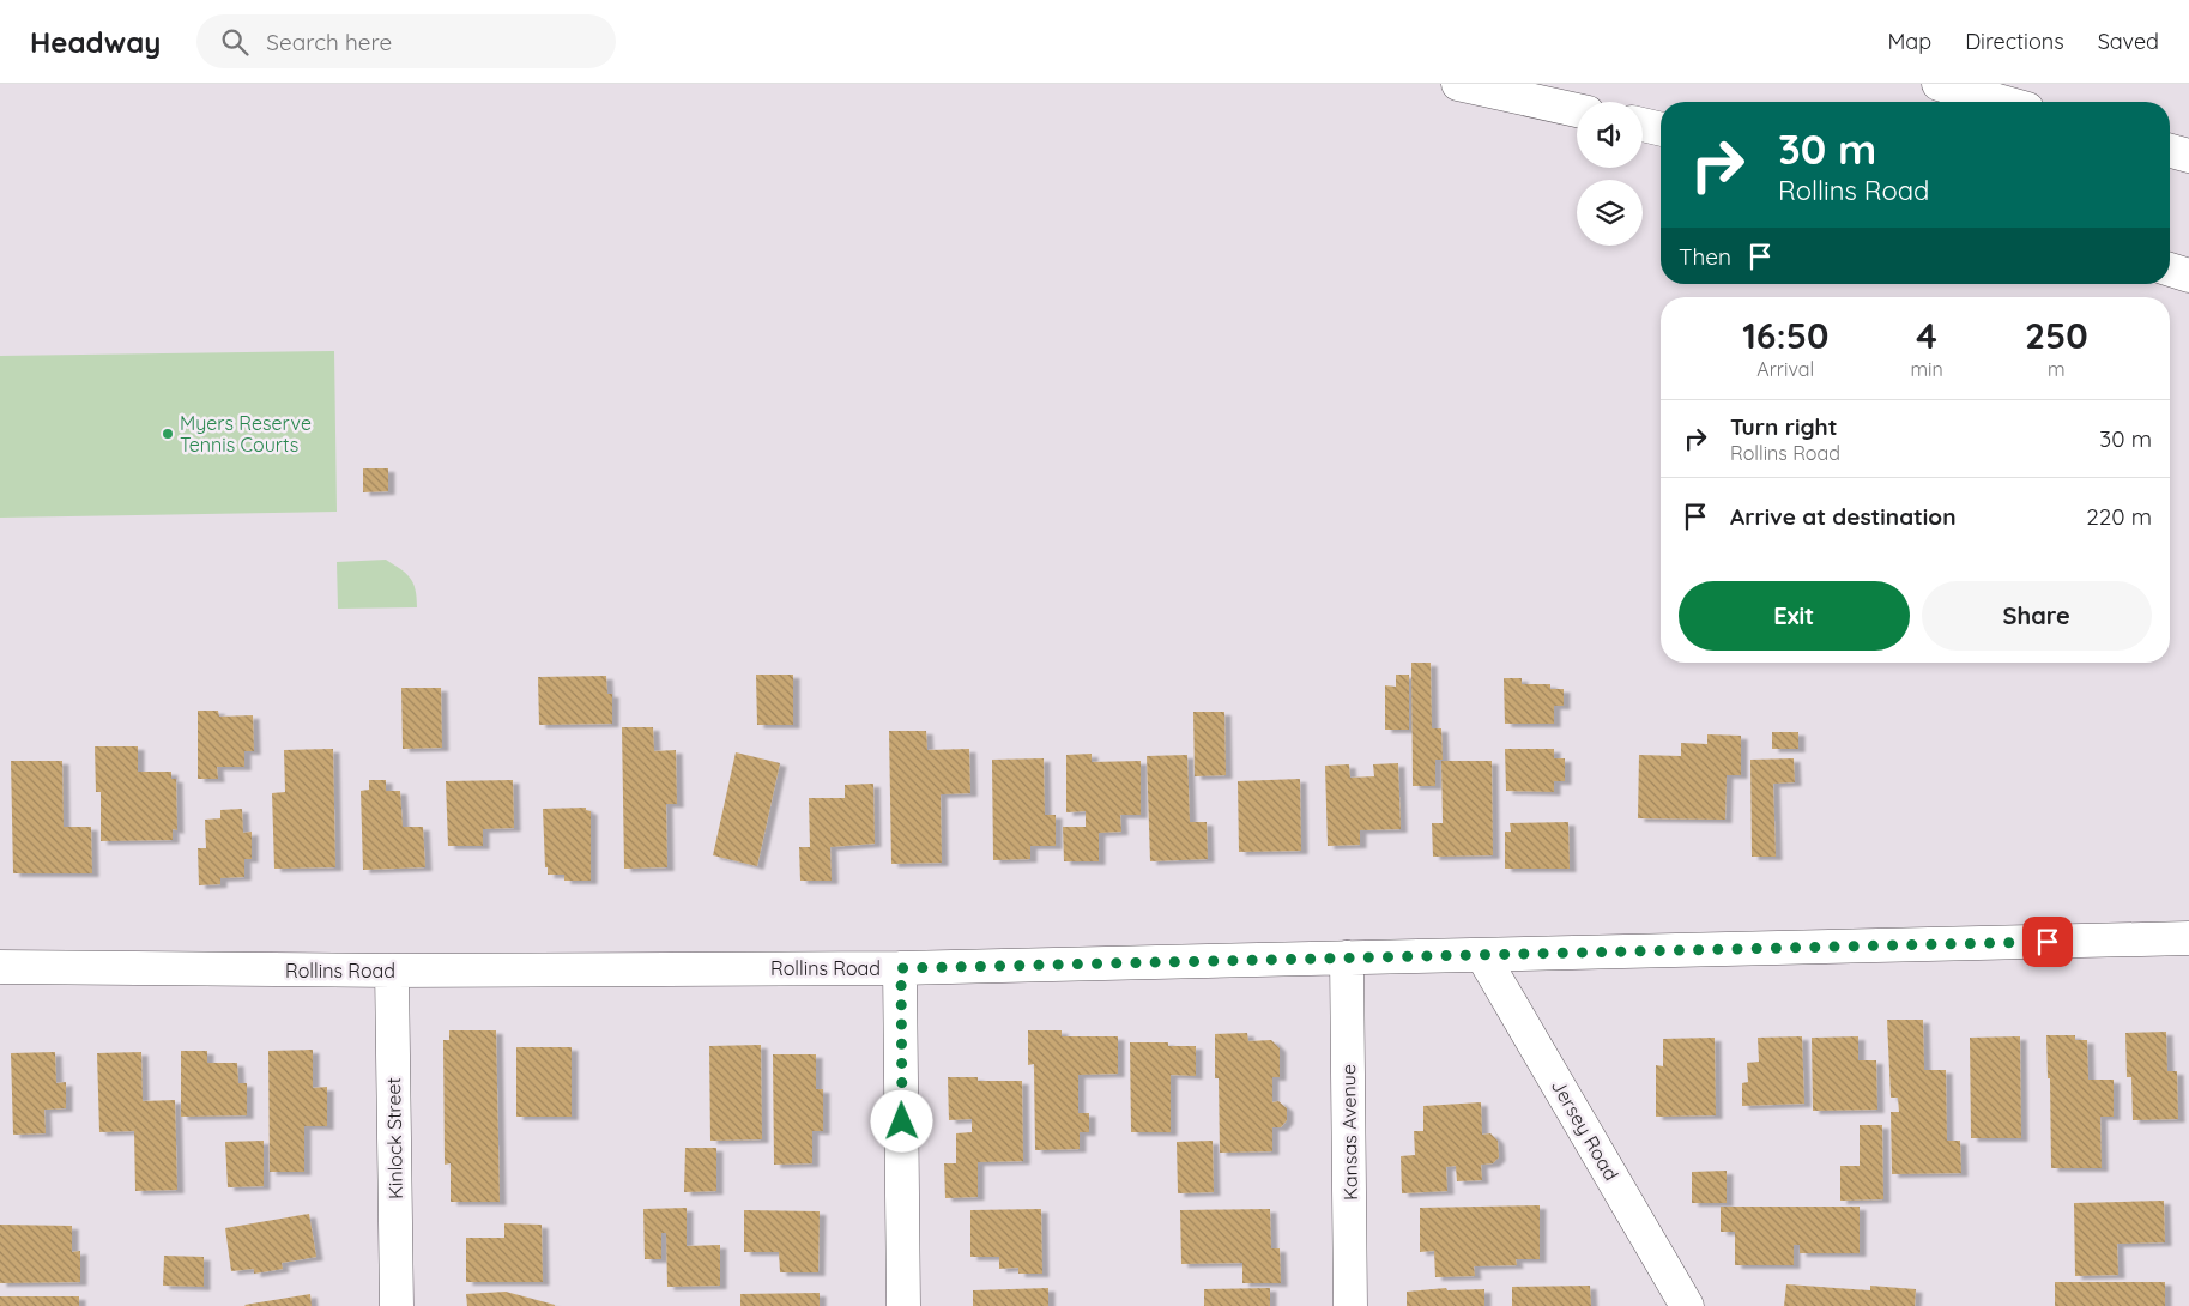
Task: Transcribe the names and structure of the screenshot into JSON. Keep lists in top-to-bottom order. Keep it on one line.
{"streets":{"main road":["Rollins Road","Jersey Road","Kansas Avenue","Kinlock Street"]},"crossings":[["Rollins Road","Jersey Road"],["Rollins Road","Kansas Avenue"],["Rollins Road","Kinlock Street"]],"places":["Myers Reserve Tennis Courts"],"page":{"header":"Headway","search":"Search here","nav":["Map","Directions","Saved"],"turn":["30 m","Rollins Road"],"then":"Then","eta":["16:50","Arrival","4","min","250","m"],"list":[{"name":"Turn right","note":"Rollins Road","value":"30 m"},{"name":"Arrive at destination","value":"220 m"}],"buttons":["Exit","Share"]}}
